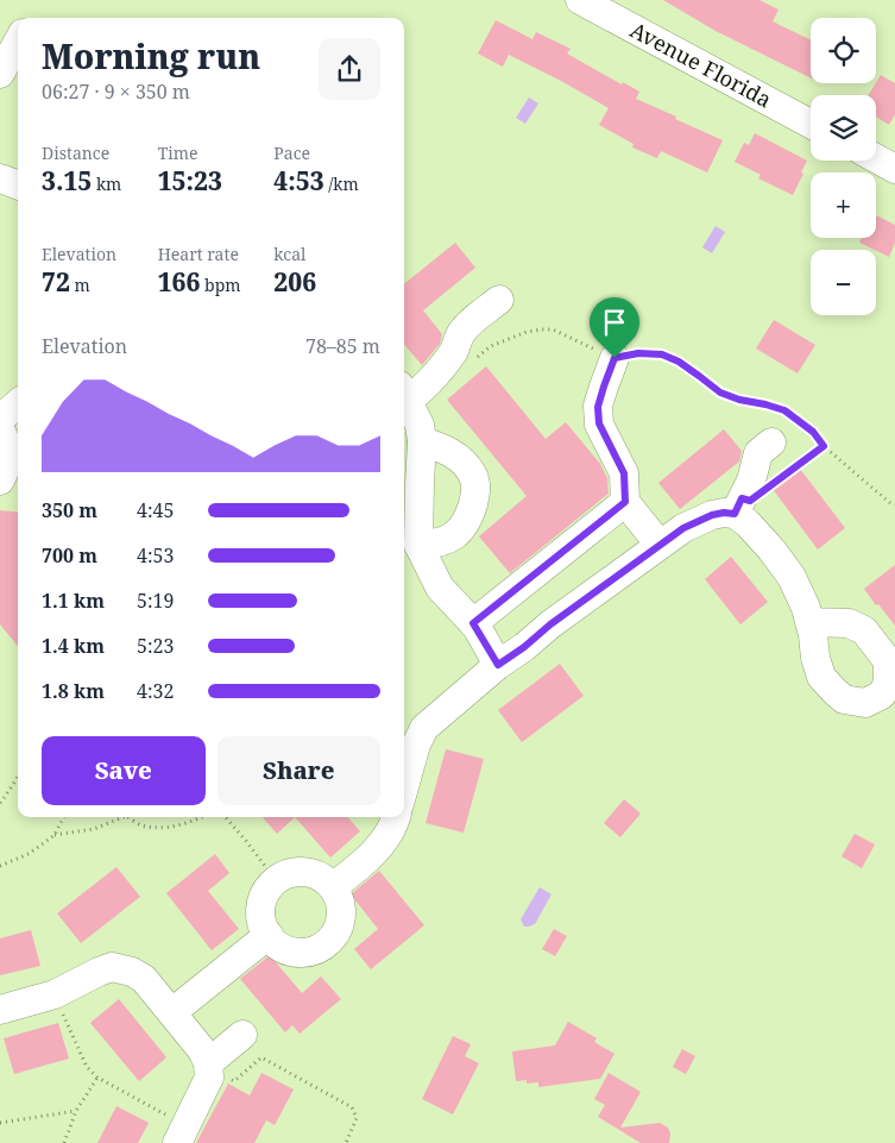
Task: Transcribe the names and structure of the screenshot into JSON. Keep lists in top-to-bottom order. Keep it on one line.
{"streets":{"street":["Avenue Florida"]},"page":{"map_buttons":["+","−"],"heading":["Morning run","06:27 · 9 × 350 m"],"stats":[["Distance","3.15 km"],["Time","15:23"],["Pace","4:53 /km"],["Elevation","72 m"],["Heart rate","166 bpm"],["kcal","206"]],"chart":["Elevation","78–85 m"],"list":[{"name":"350 m","note":"4:45"},{"name":"700 m","note":"4:53"},{"name":"1.1 km","note":"5:19"},{"name":"1.4 km","note":"5:23"},{"name":"1.8 km","note":"4:32"}],"buttons":["Save","Share"]}}
